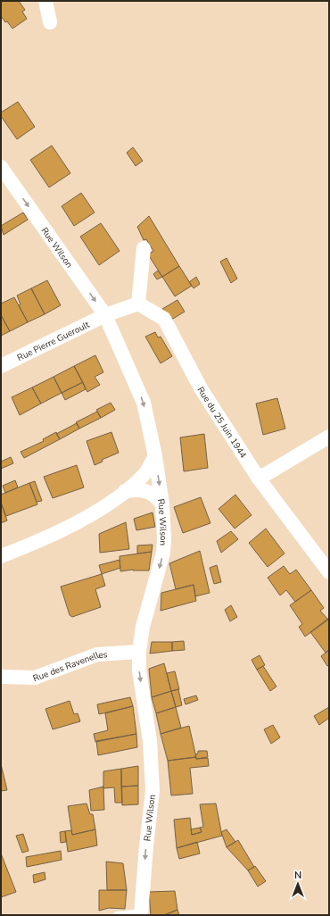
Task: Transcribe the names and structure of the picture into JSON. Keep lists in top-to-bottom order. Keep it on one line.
{"streets":{"street":["Rue Wilson","Rue Pierre Gueroult","Rue du 25 Juin 1944","Rue des Ravenelles"]},"crossings":[["Rue Wilson","Rue Pierre Gueroult"],["Rue Wilson","Rue des Ravenelles"]],"one_way":["Rue Wilson"],"north":"top"}
